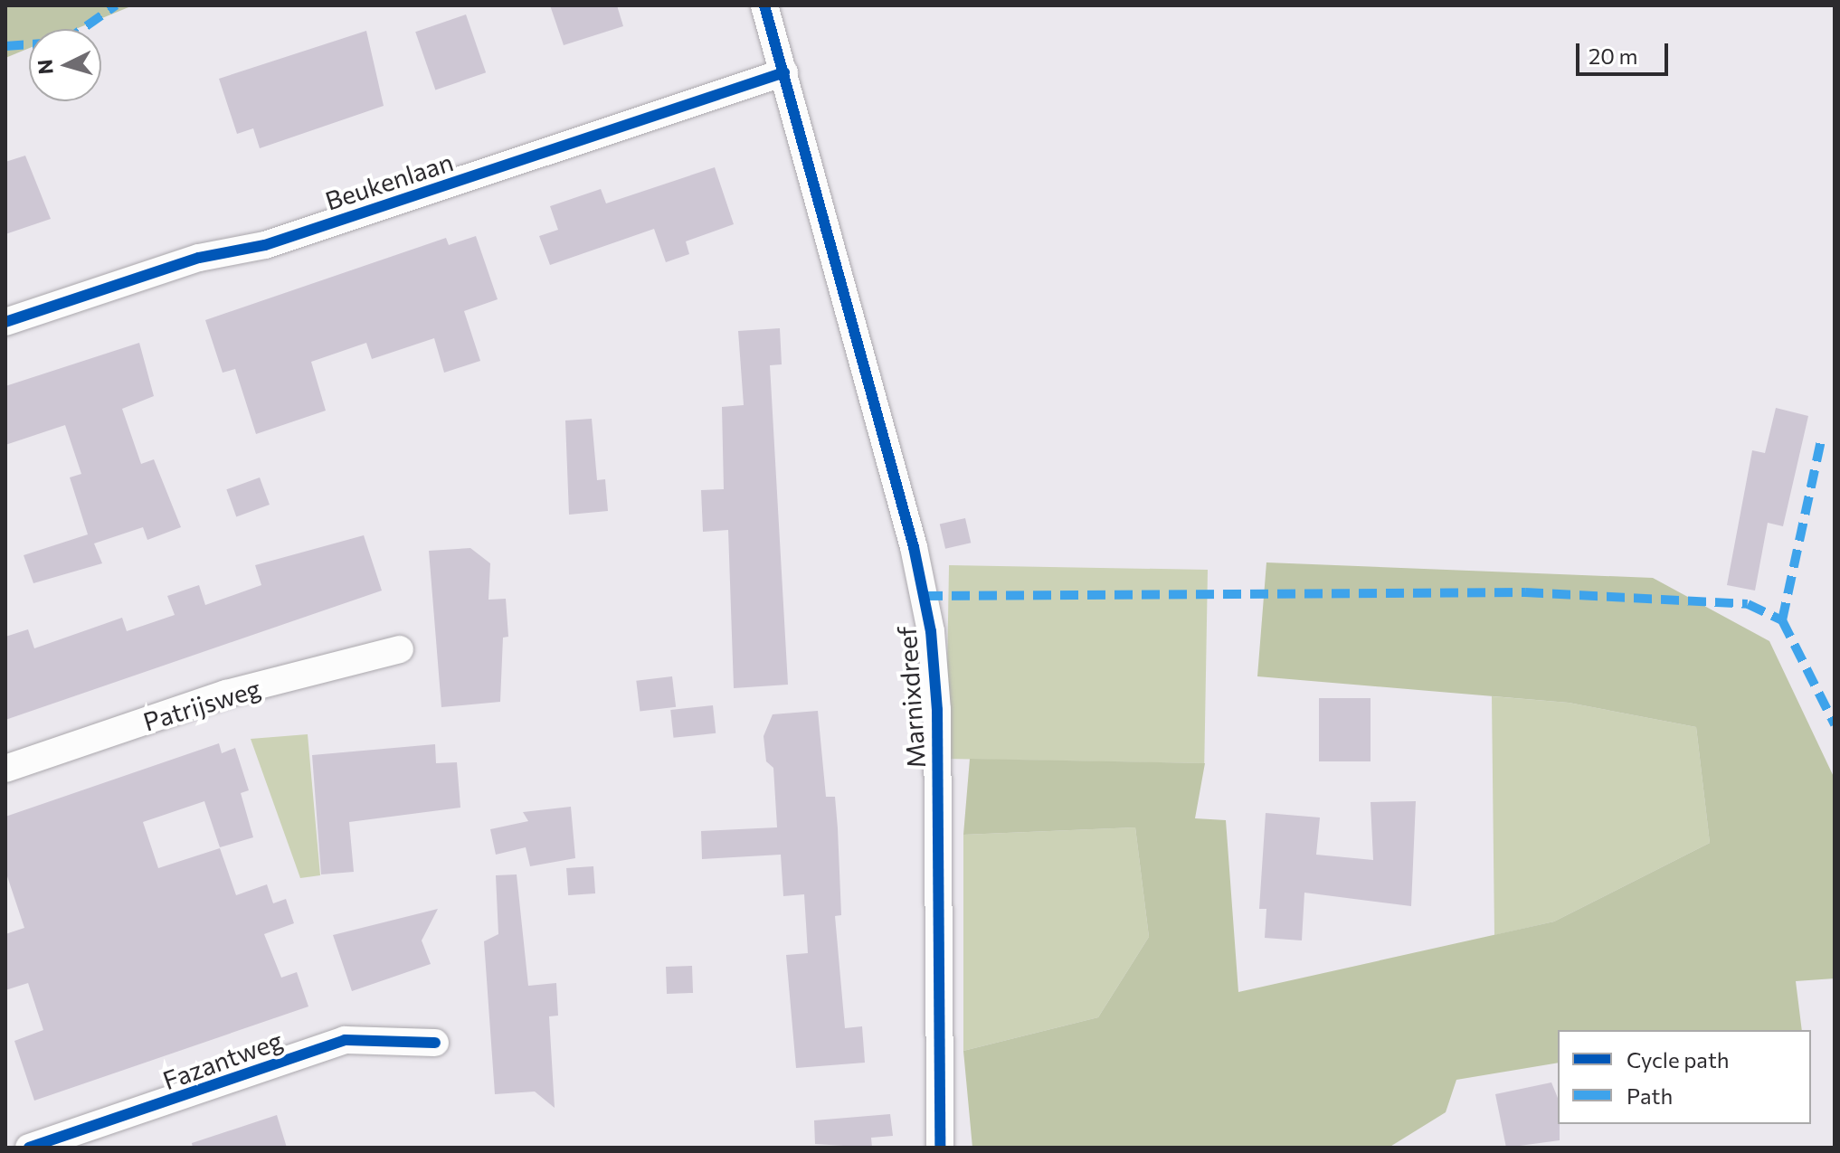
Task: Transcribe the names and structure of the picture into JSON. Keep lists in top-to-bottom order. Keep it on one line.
{"streets":{"street":["Beukenlaan","Marnixdreef","Patrijsweg","Fazantweg"]},"crossings":[["Beukenlaan","Marnixdreef"]],"legend":["Cycle path","Path"],"scale_bar":"20 m","north":"left"}
